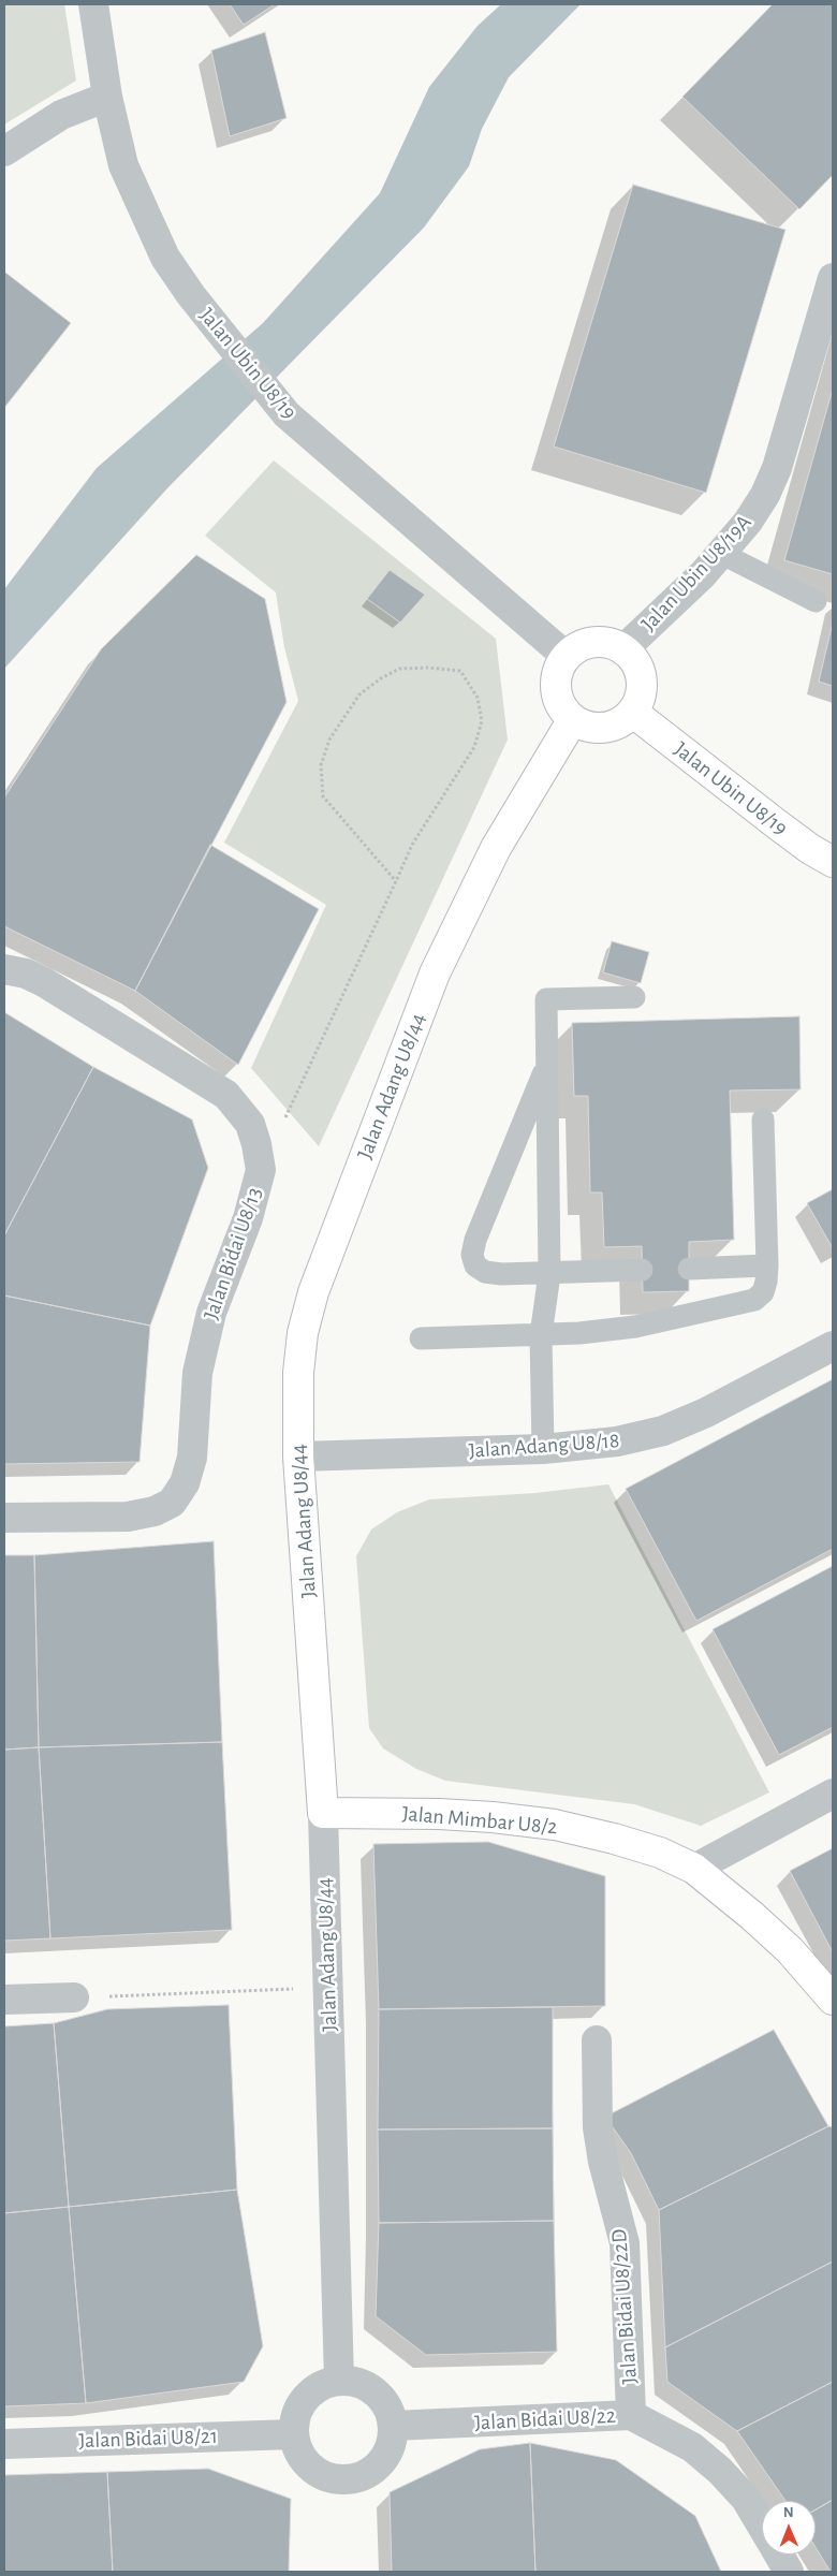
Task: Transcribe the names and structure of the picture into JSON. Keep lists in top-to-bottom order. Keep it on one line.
{"streets":{"street":["Jalan Ubin U8/19","Jalan Ubin U8/19A","Jalan Adang U8/44","Jalan Bidai U8/13","Jalan Adang U8/18","Jalan Mimbar U8/2","Jalan Bidai U8/22D","Jalan Bidai U8/22","Jalan Bidai U8/21"]},"crossings":[["Jalan Ubin U8/19","Jalan Ubin U8/19A"],["Jalan Ubin U8/19","Jalan Adang U8/44"],["Jalan Ubin U8/19A","Jalan Adang U8/44"],["Jalan Adang U8/44","Jalan Adang U8/18"],["Jalan Adang U8/44","Jalan Mimbar U8/2"],["Jalan Adang U8/44","Jalan Bidai U8/22"],["Jalan Adang U8/44","Jalan Bidai U8/21"],["Jalan Bidai U8/22D","Jalan Bidai U8/22"],["Jalan Bidai U8/22","Jalan Bidai U8/21"]],"north":"top"}
